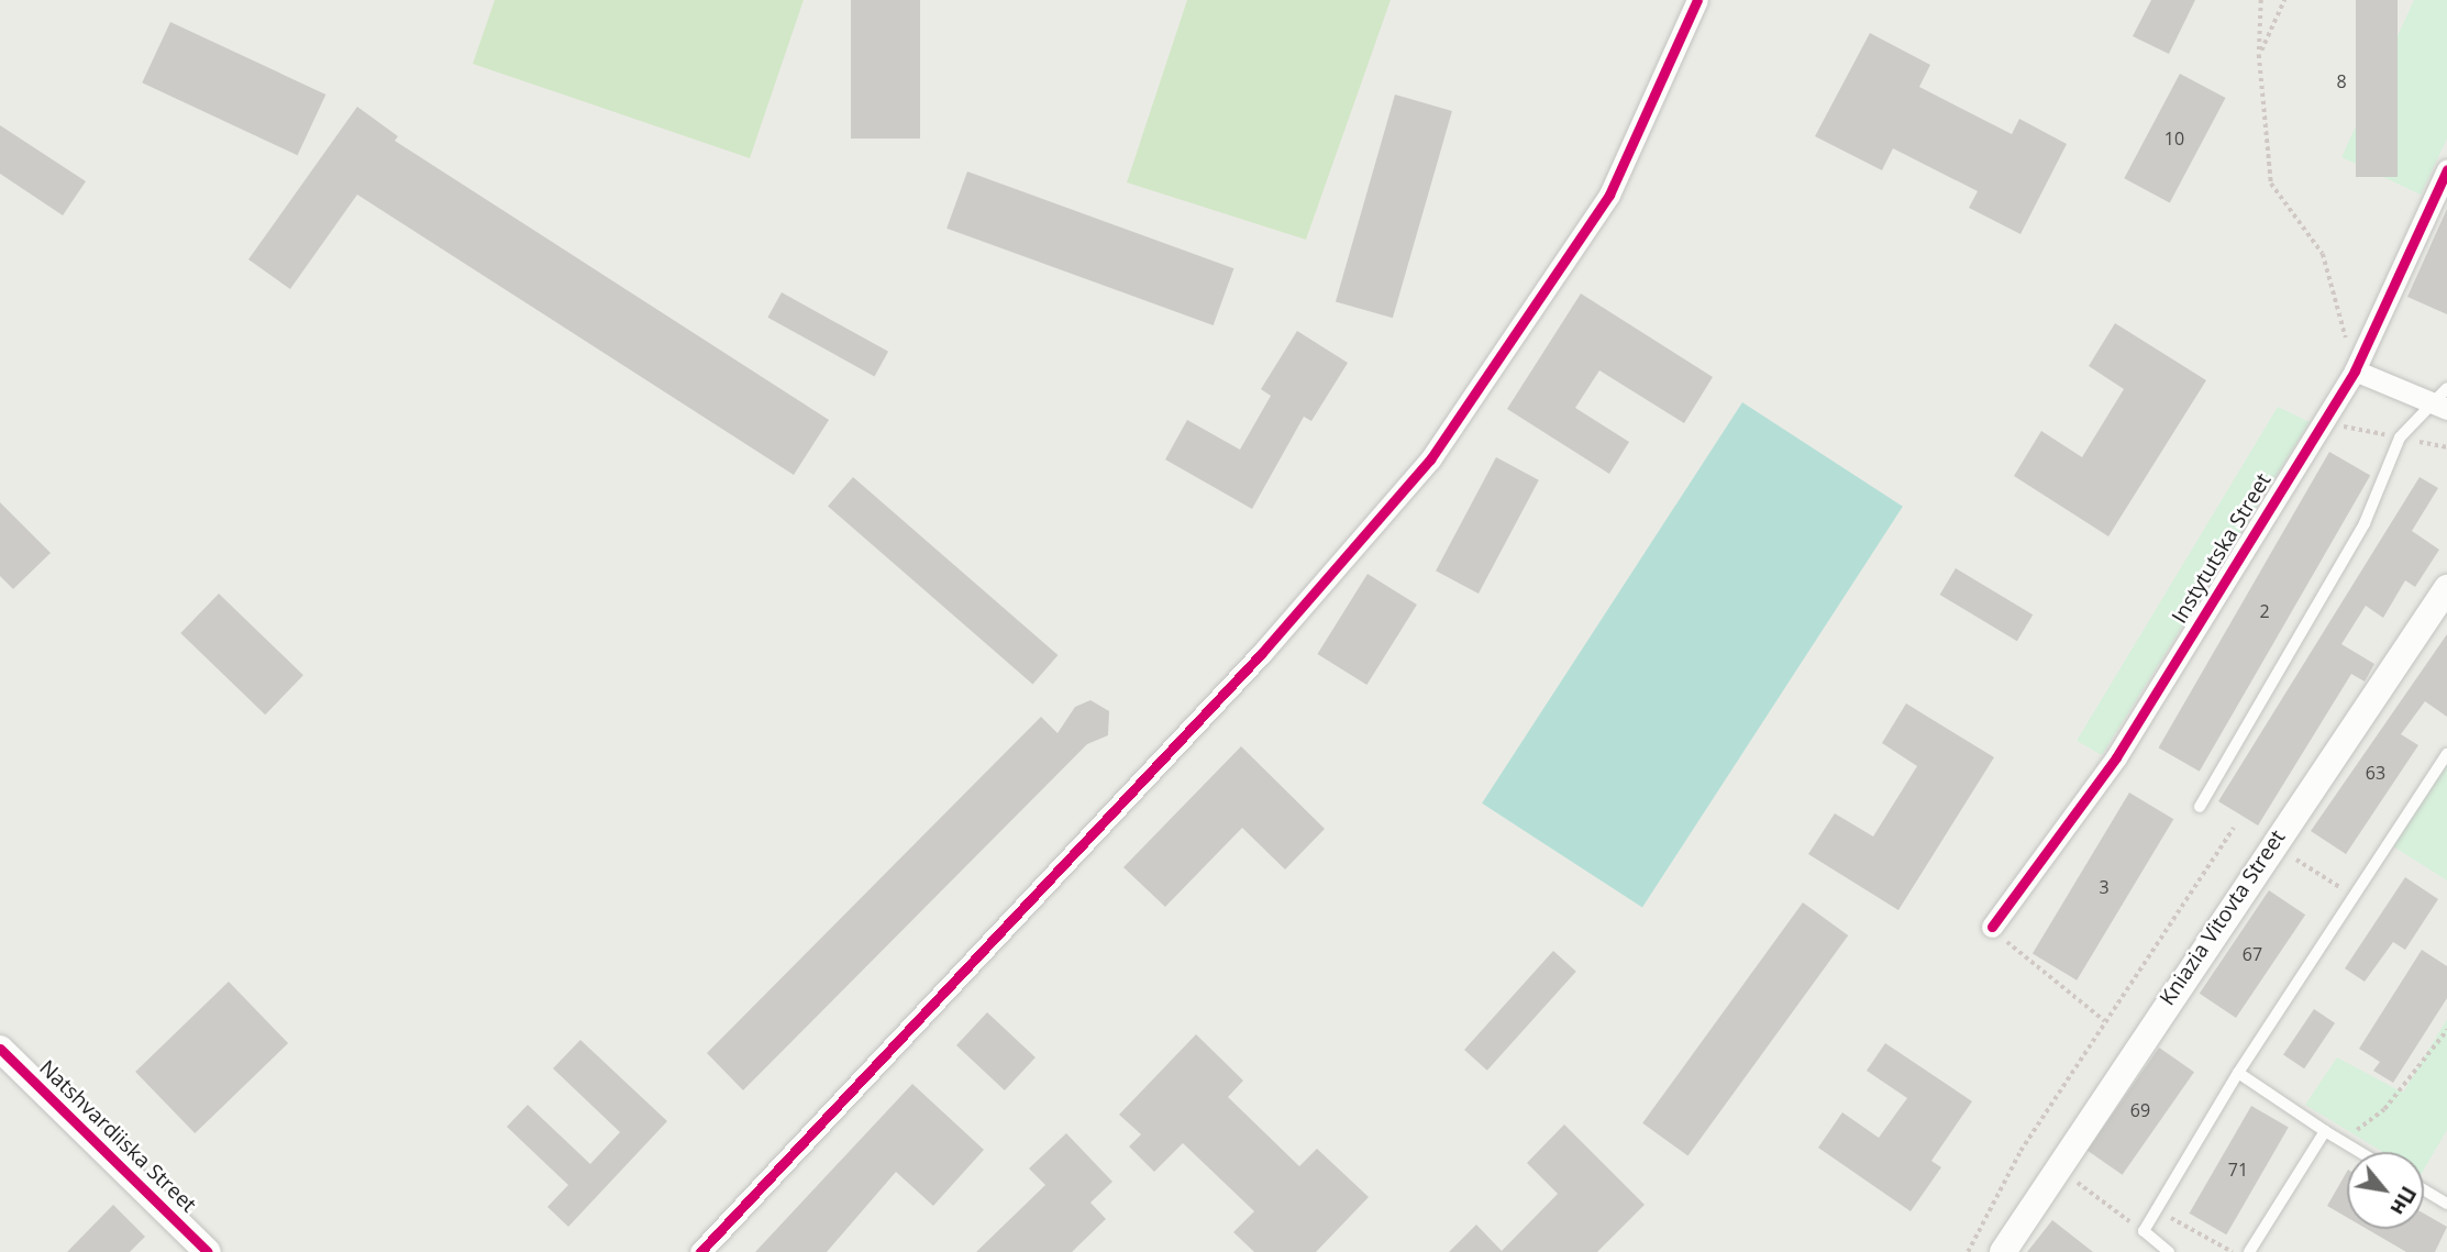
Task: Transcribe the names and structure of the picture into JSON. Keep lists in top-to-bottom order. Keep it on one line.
{"streets":{"street":["Instytutska Street","Kniazia Vitovta Street","Natshvardiiska Street"]},"house_numbers":["8","10","2","63","3","67","69","71"],"north":"bottom right"}
